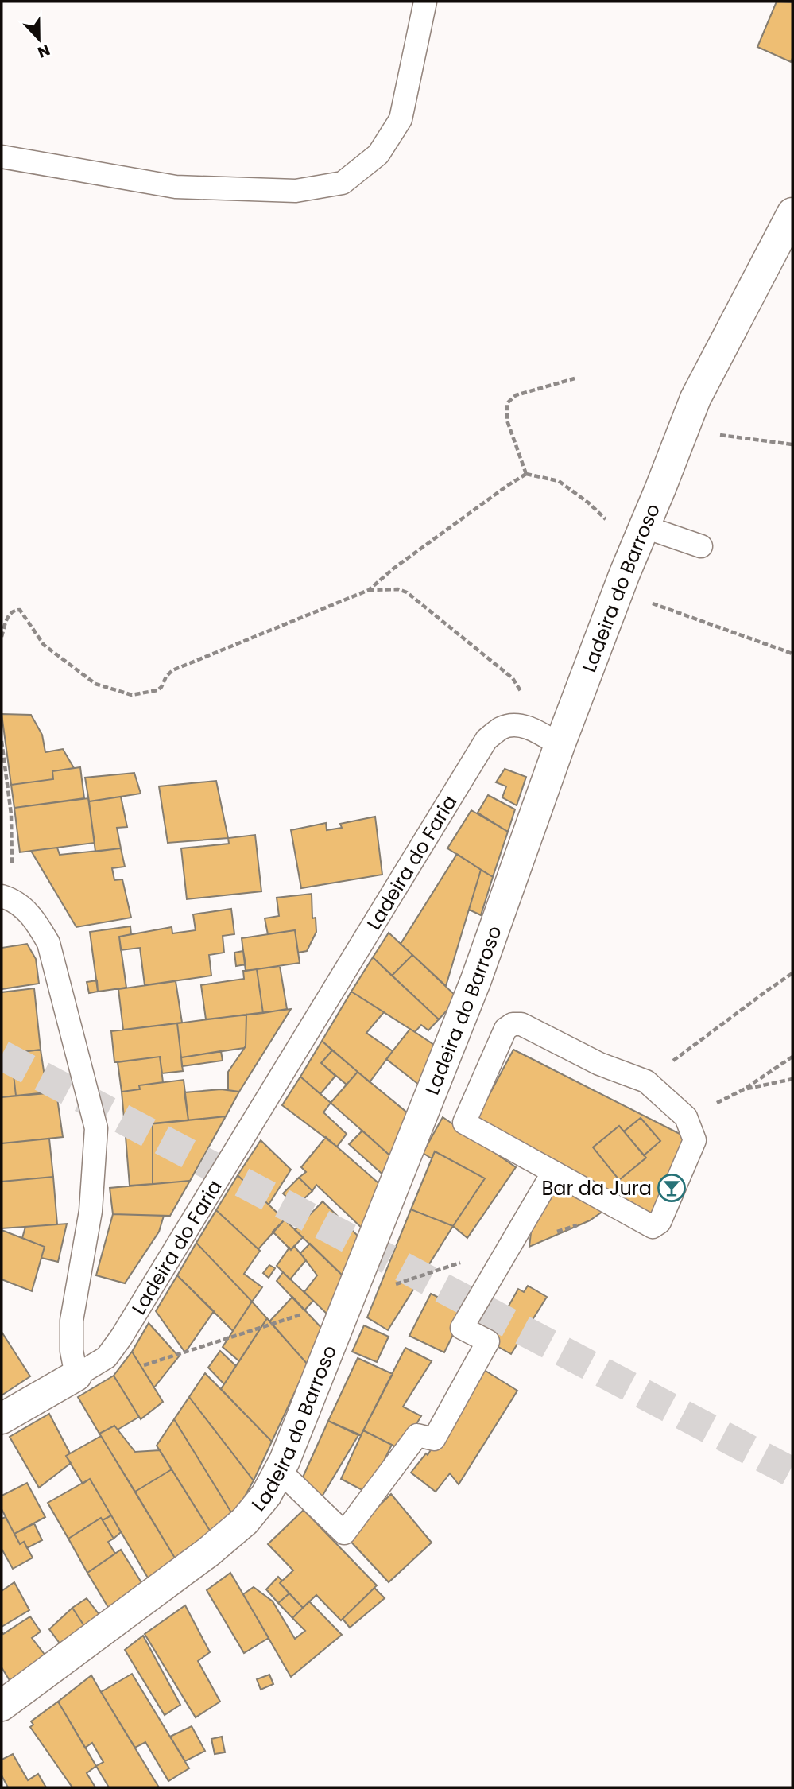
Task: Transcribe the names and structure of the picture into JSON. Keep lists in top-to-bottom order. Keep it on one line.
{"streets":{"street":["Ladeira do Barroso"],"lane":["Ladeira do Faria"]},"crossings":[["Ladeira do Barroso","Ladeira do Faria"]],"places":{"bar":["Bar da Jura"]},"north":"bottom"}
